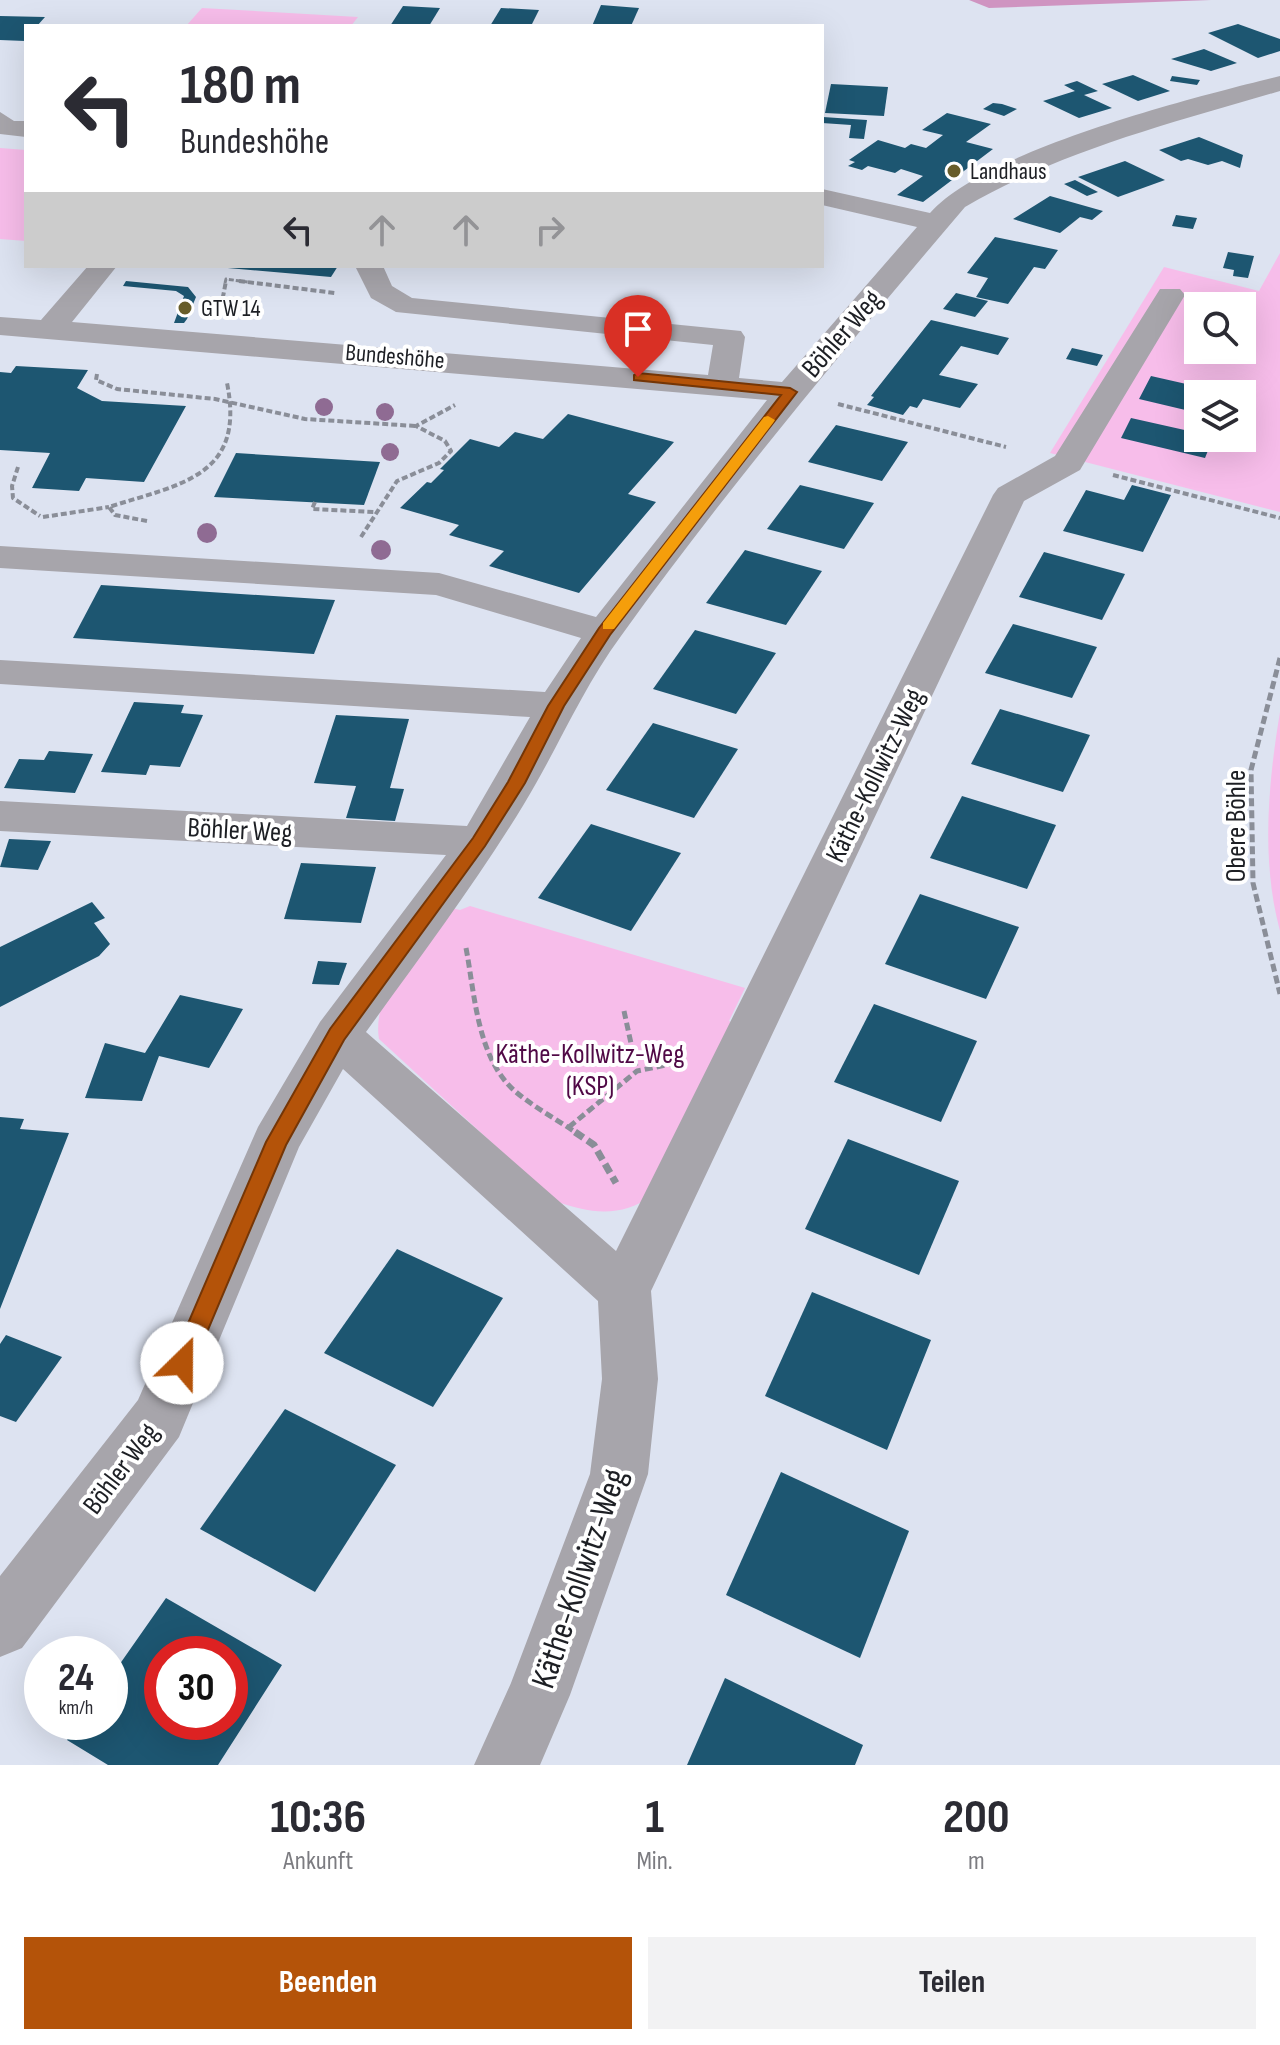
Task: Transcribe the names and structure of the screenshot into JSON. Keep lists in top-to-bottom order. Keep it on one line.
{"streets":{"street":["Böhler Weg","Bundeshöhe","Käthe-Kollwitz-Weg"],"path":["Obere Böhle"]},"crossings":[["Böhler Weg","Bundeshöhe"]],"parks":["Käthe-Kollwitz-Weg (KSP)"],"places":["Landhaus","GTW 14"],"page":{"turn":["180 m","Bundeshöhe"],"speed":"24 km/h","limit":"30","eta":["10:36","Ankunft","1","Min.","200","m"],"buttons":["Beenden","Teilen"]}}
